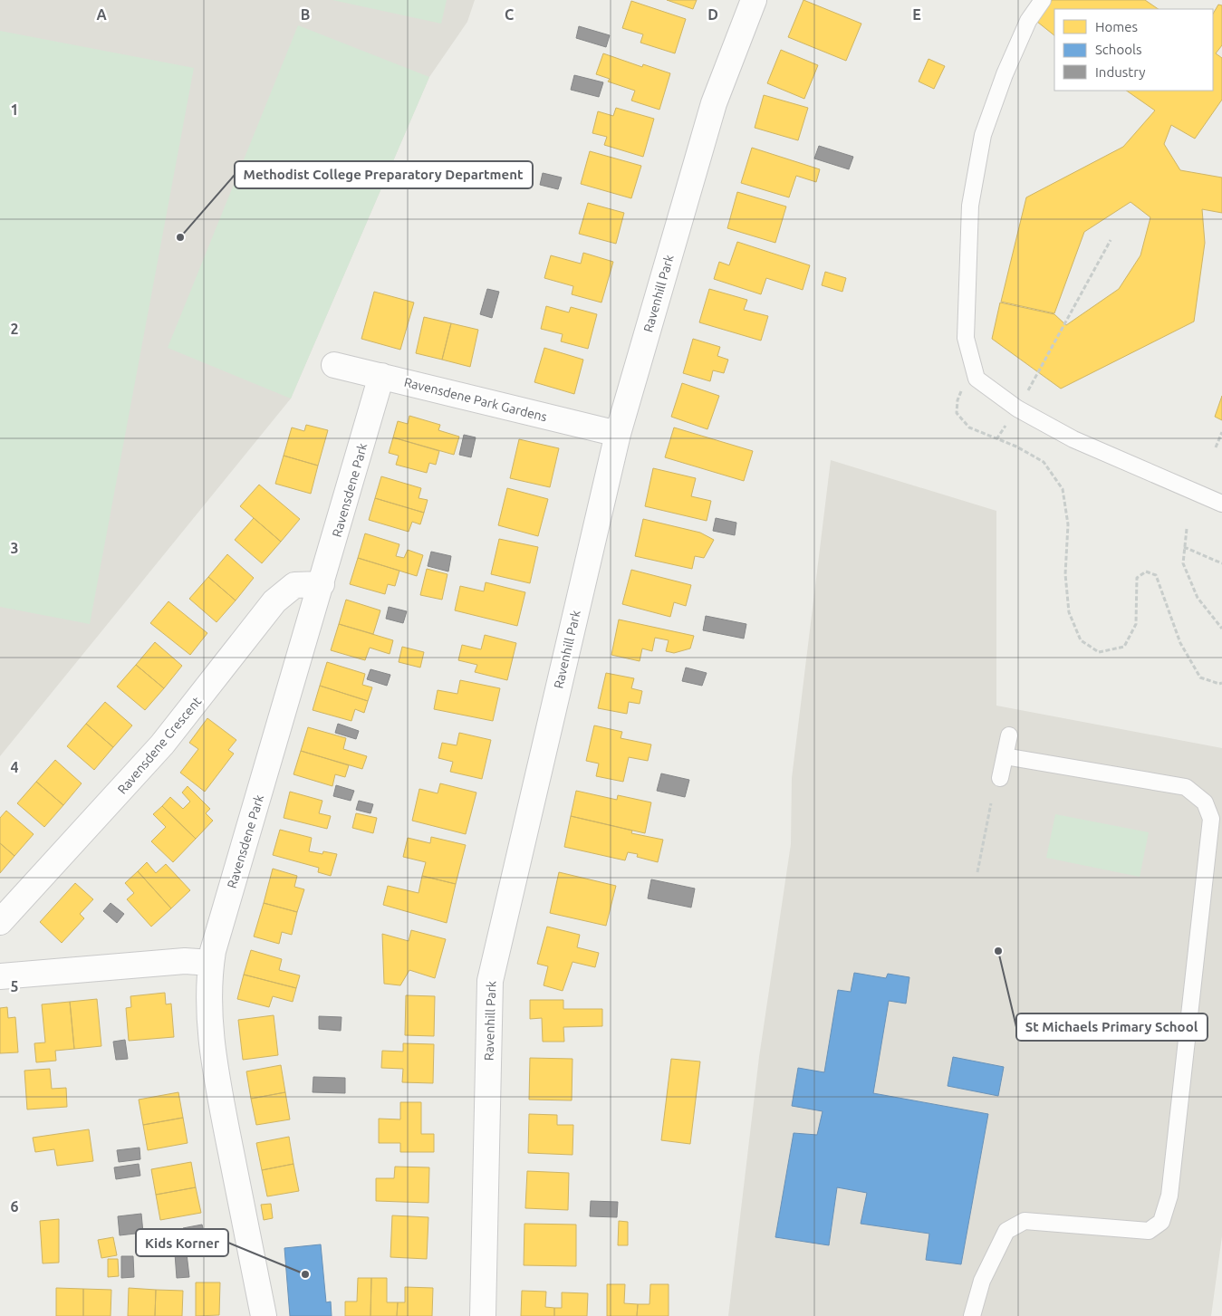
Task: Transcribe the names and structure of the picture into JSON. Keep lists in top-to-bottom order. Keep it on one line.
{"streets":{"street":["Ravenhill Park","Ravensdene Park Gardens","Ravensdene Park","Ravensdene Crescent"]},"crossings":[["Ravenhill Park","Ravensdene Park Gardens"],["Ravensdene Park Gardens","Ravensdene Park"],["Ravensdene Park","Ravensdene Crescent"]],"places":["Methodist College Preparatory Department","St Michaels Primary School","Kids Korner"],"legend":["Homes","Schools","Industry"],"grid":{"columns":["A","B","C","D","E"],"rows":["1","2","3","4","5","6"]}}
